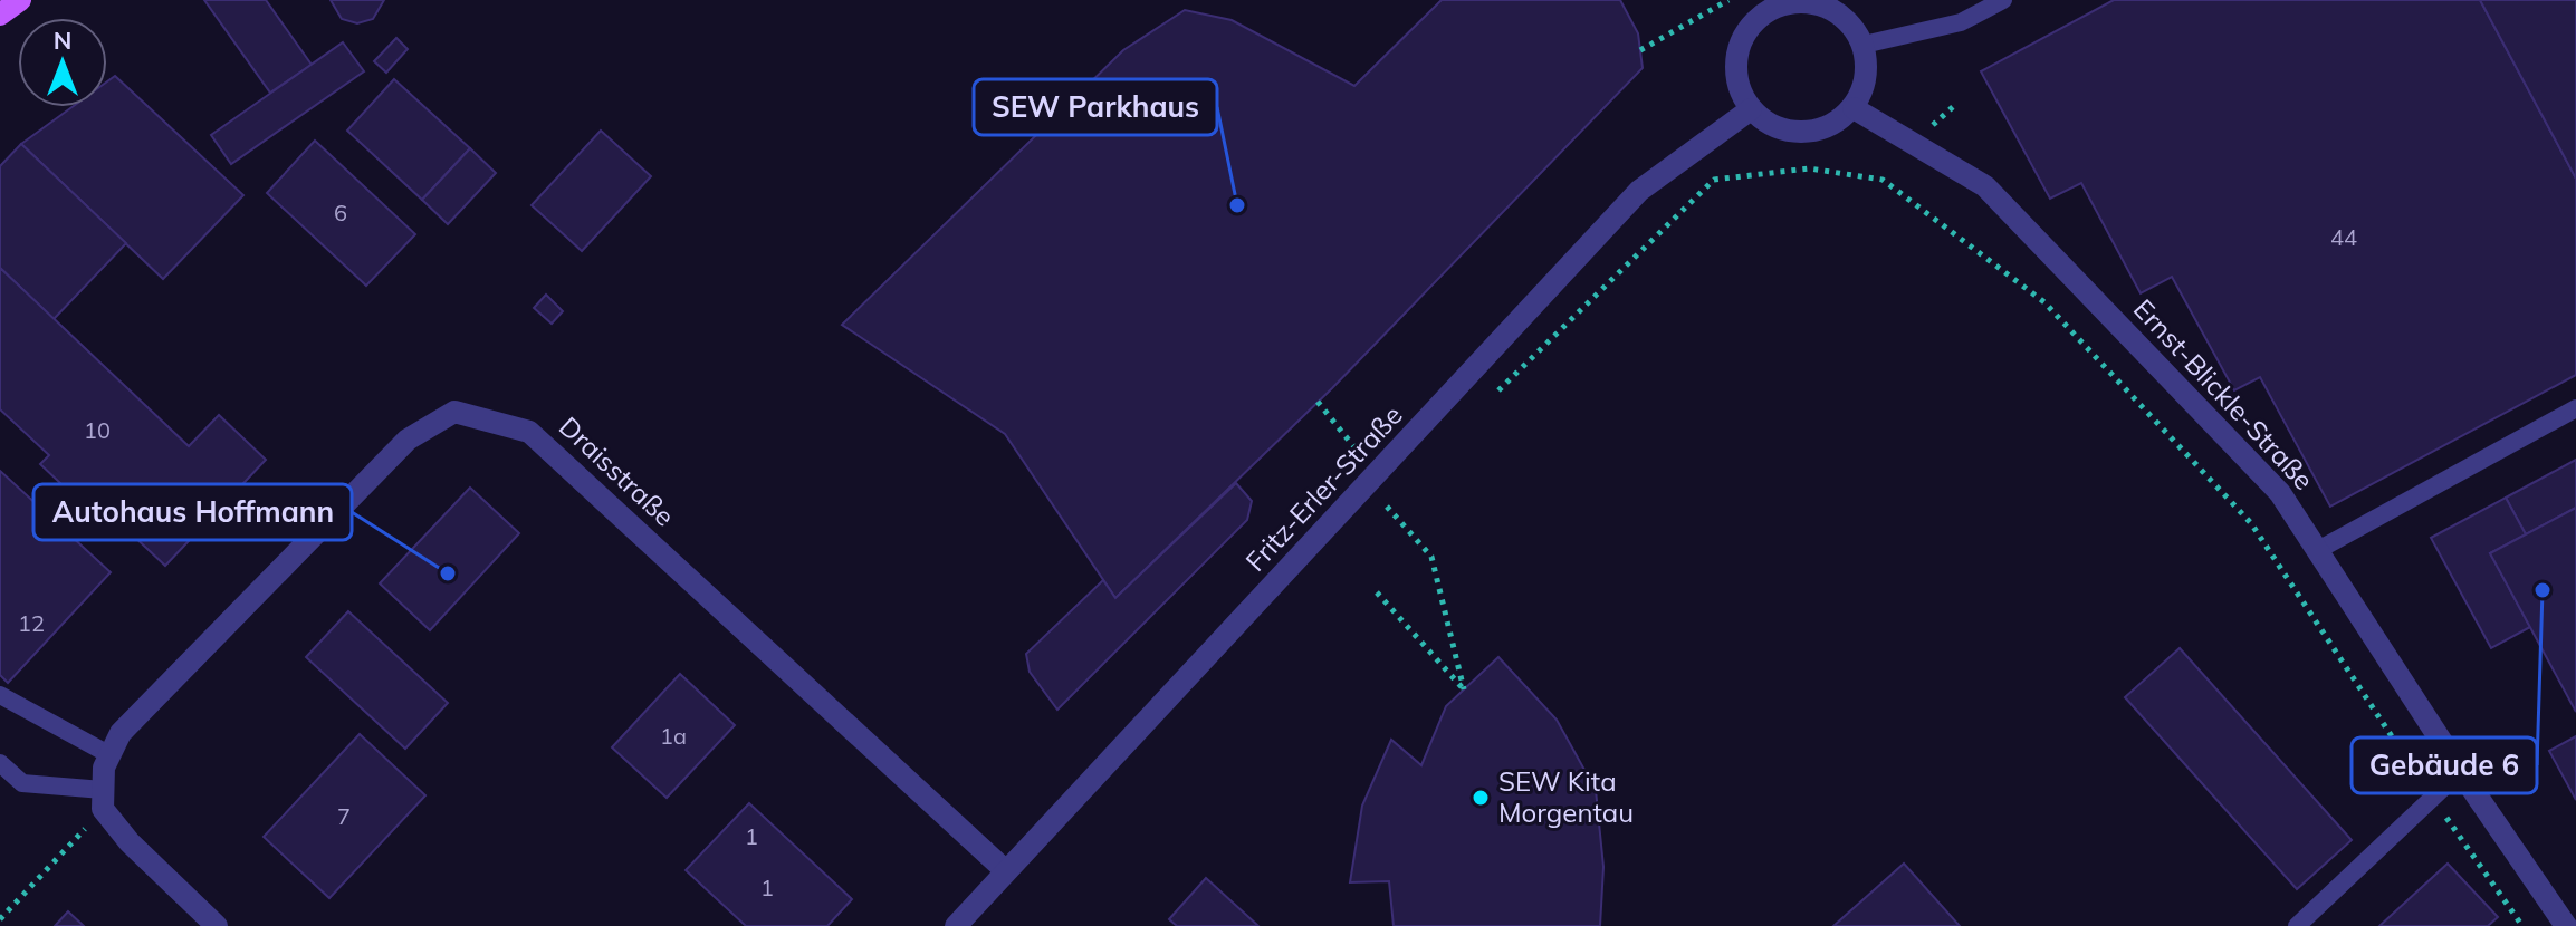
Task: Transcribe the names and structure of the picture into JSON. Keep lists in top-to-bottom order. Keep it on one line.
{"streets":{"street":["Ernst-Blickle-Straße","Draisstraße","Fritz-Erler-Straße"]},"crossings":[["Ernst-Blickle-Straße","Fritz-Erler-Straße"],["Draisstraße","Fritz-Erler-Straße"]],"places":["SEW Parkhaus","Autohaus Hoffmann","Gebäude 6","SEW Kita Morgentau"],"house_numbers":["6","44","10","12","1a","7","1","1"],"north":"top"}
